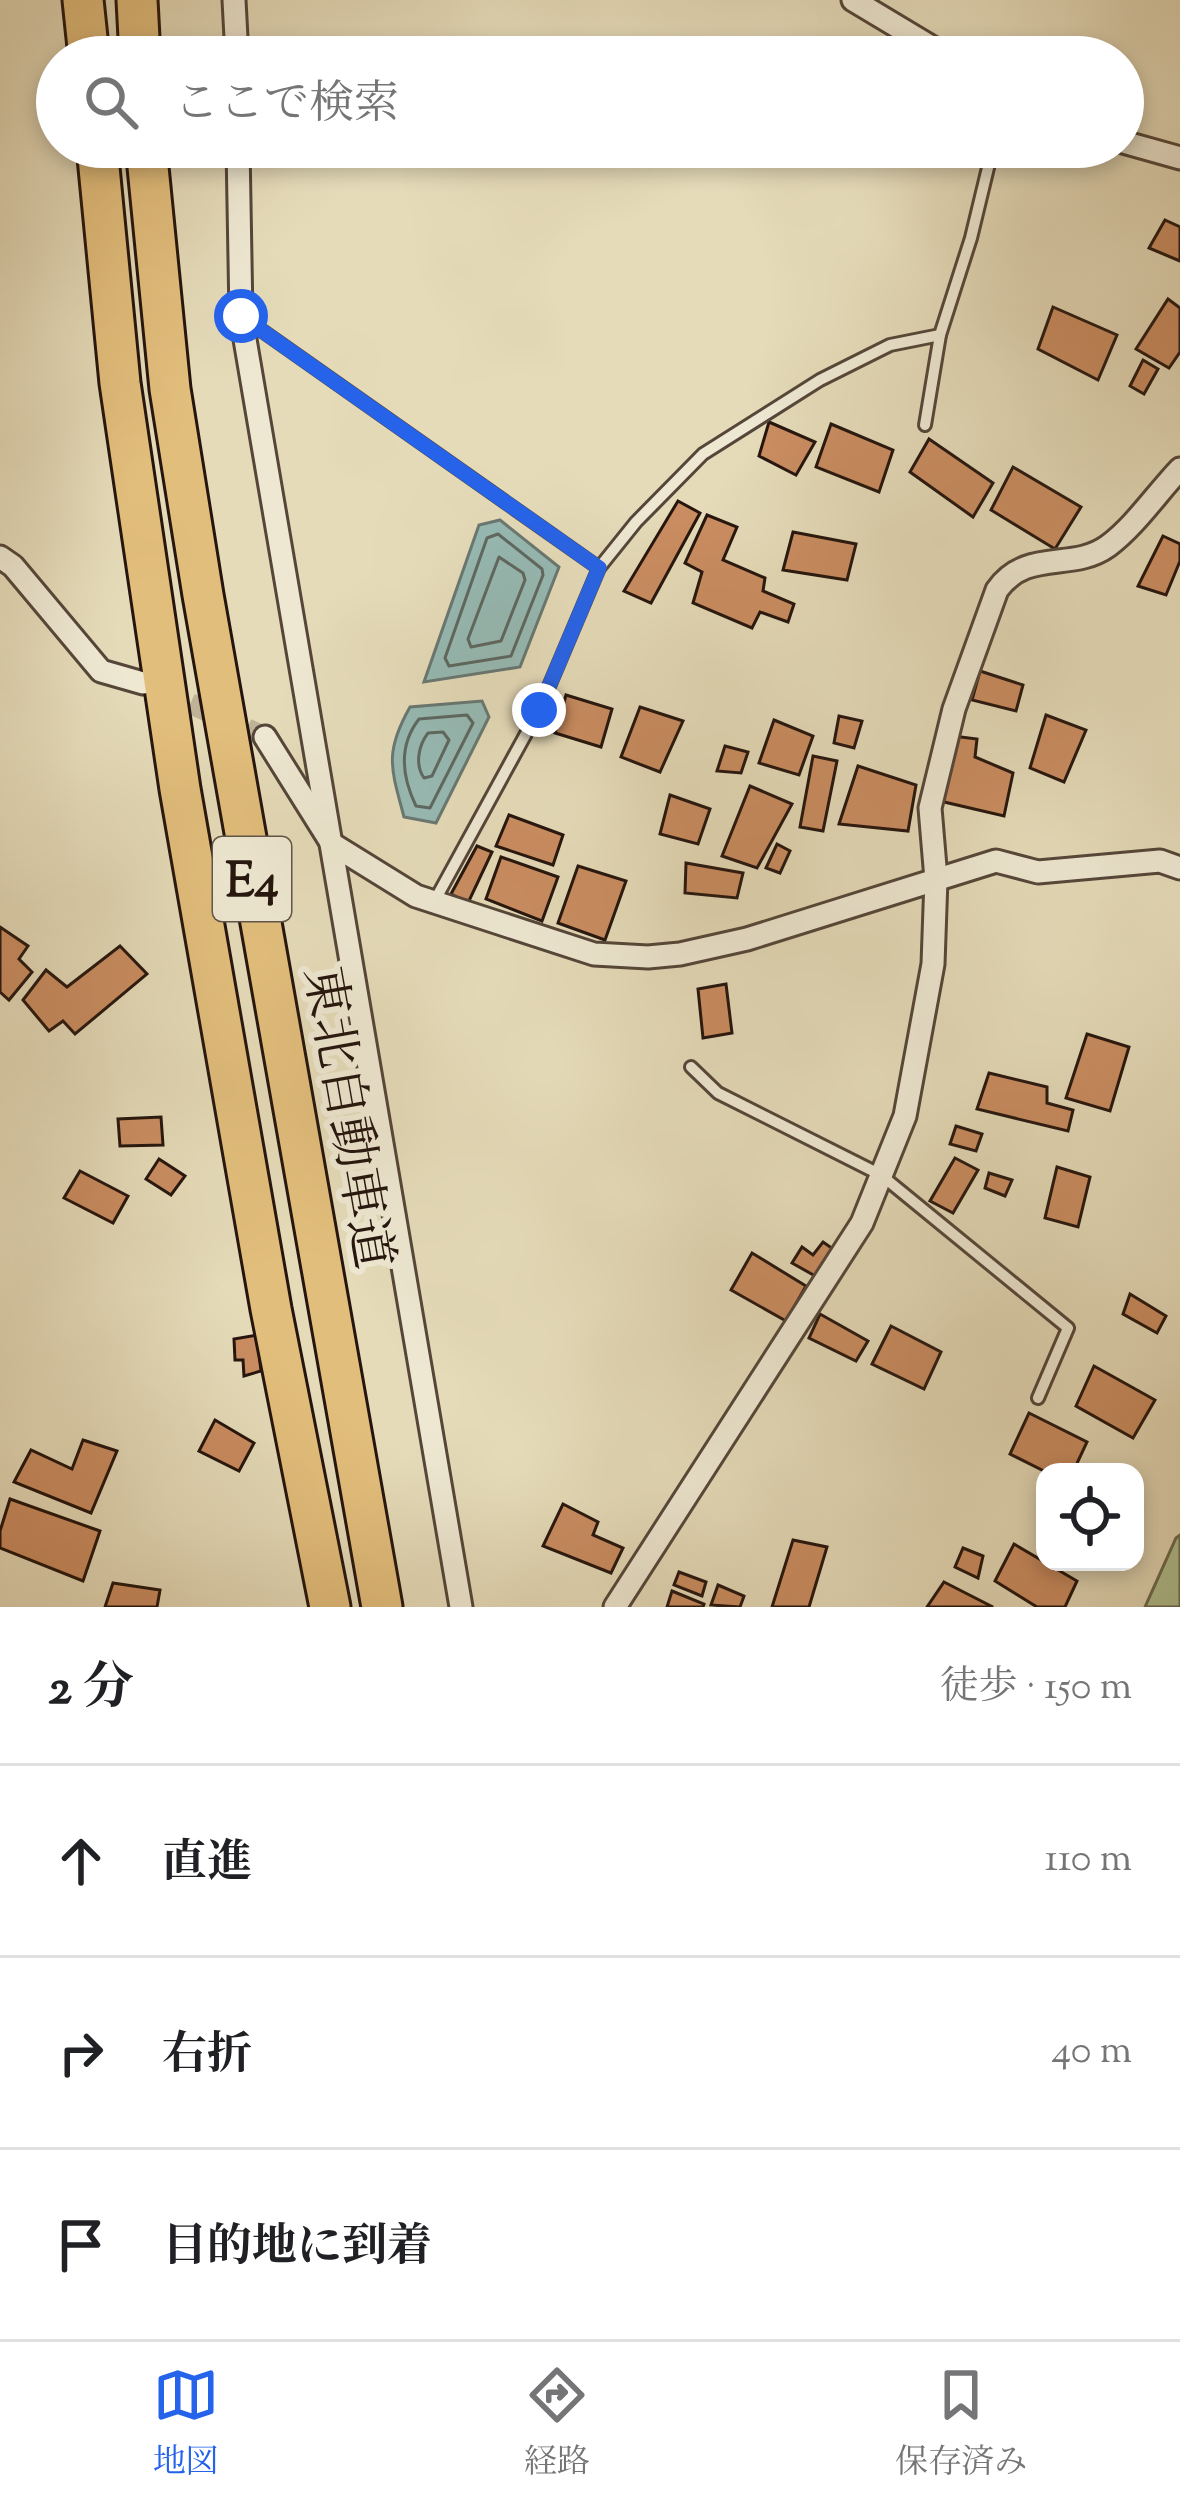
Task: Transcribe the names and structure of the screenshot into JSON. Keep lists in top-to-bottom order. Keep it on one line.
{"streets":{"highway":["E4","東北自動車道"]},"page":{"search":"ここで検索","heading":["2 分","徒歩 · 150 m"],"list":[["直進","110 m"],["右折","40 m"],"目的地に到着"],"nav":["地図","経路","保存済み"]}}
